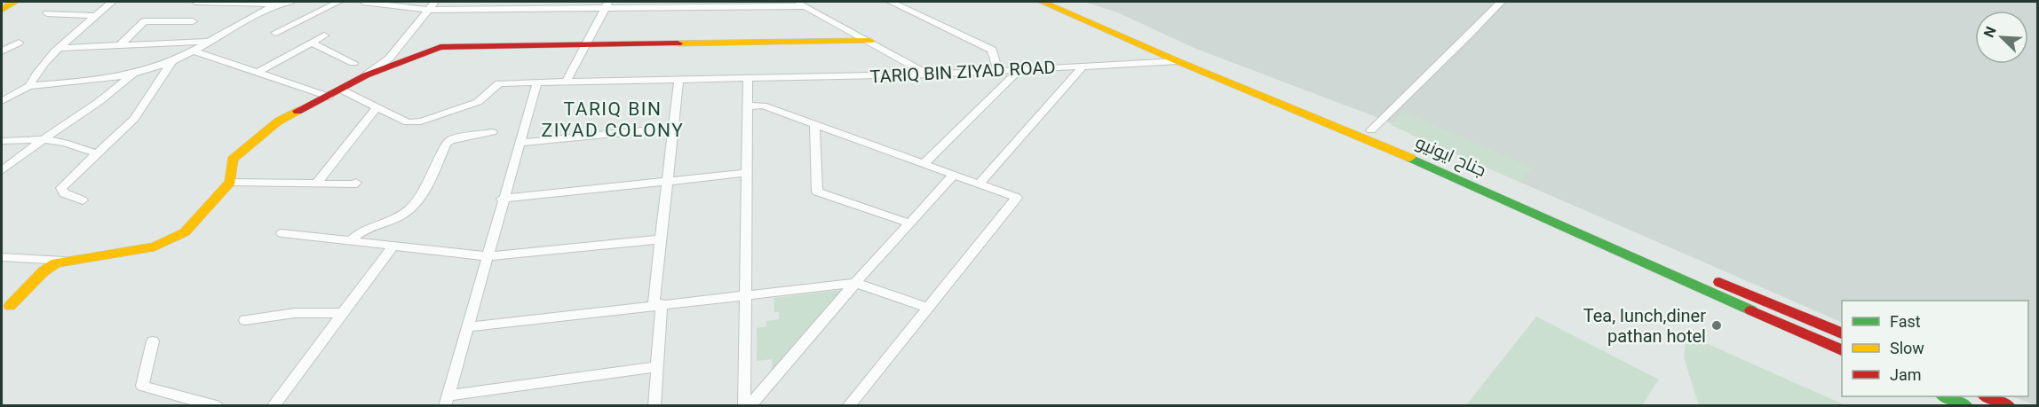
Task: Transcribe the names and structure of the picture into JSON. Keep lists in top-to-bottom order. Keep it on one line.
{"streets":{"main road":["جناح ایونیو"],"street":["TARIQ BIN ZIYAD ROAD"]},"crossings":[["TARIQ BIN ZIYAD ROAD","جناح ایونیو"]],"districts":["TARIQ BIN ZIYAD COLONY"],"places":["Tea, lunch,diner pathan hotel"],"legend":["Fast","Slow","Jam"],"north":"top left"}
